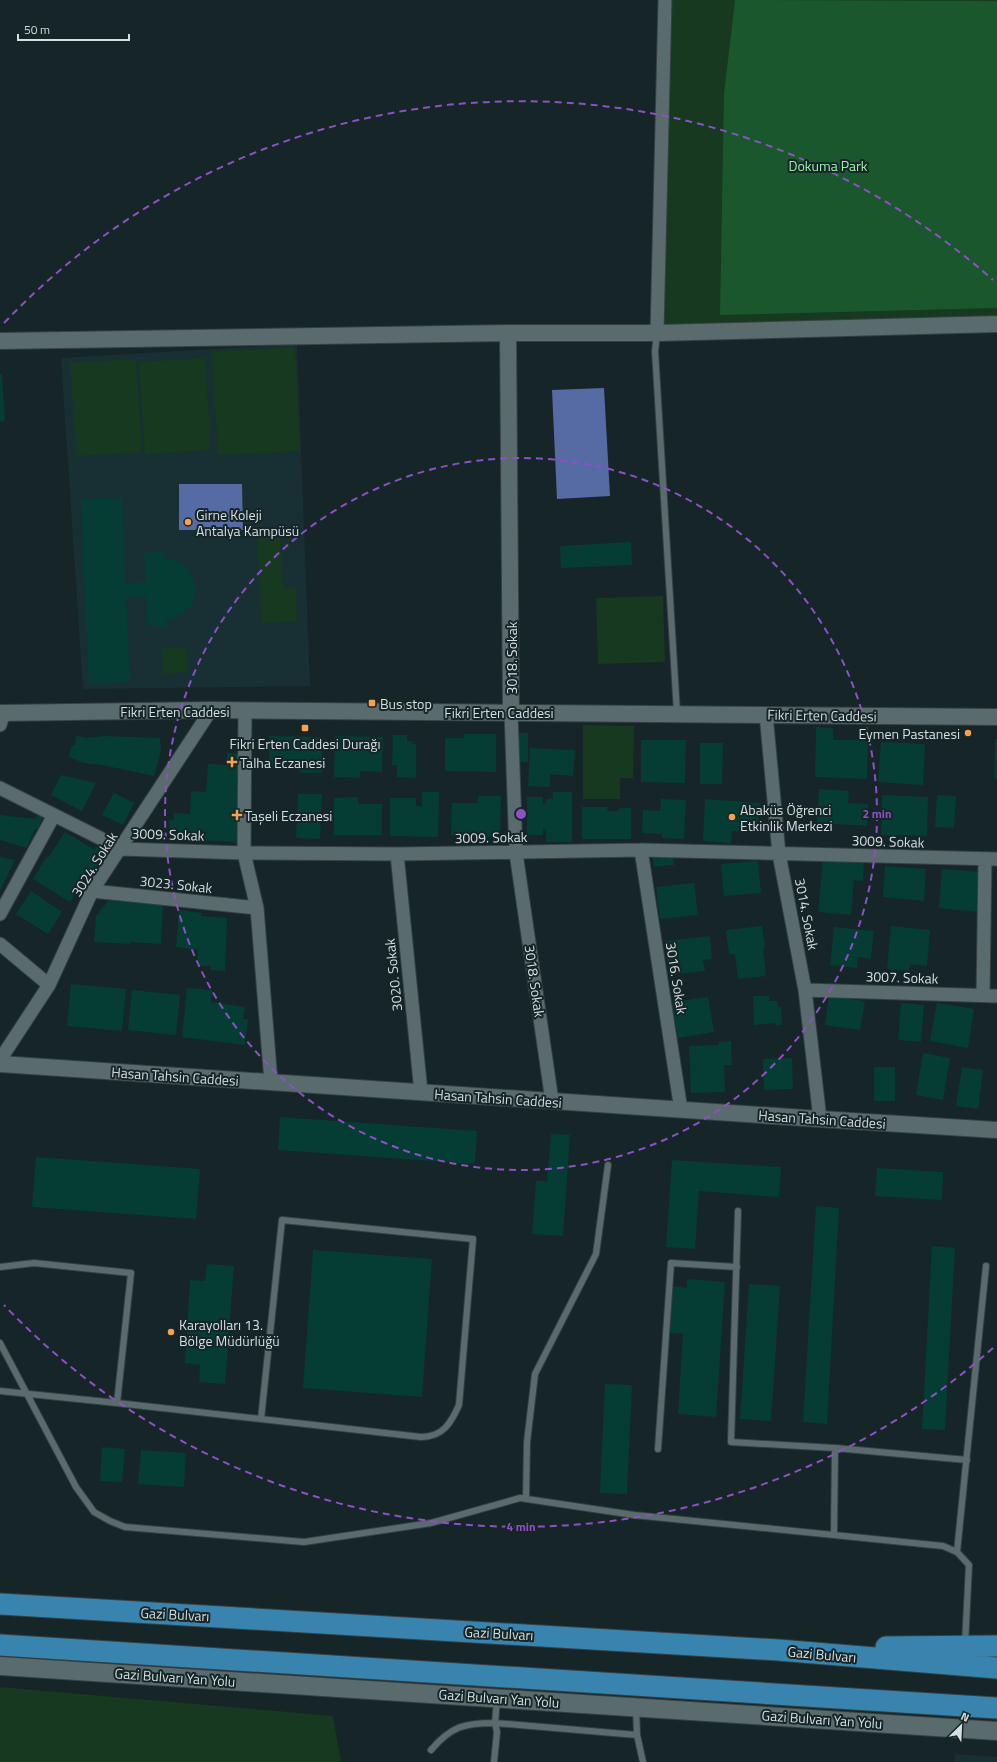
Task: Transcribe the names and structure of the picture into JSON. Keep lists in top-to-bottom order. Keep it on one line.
{"streets":{"highway":["Gazi Bulvarı"],"main road":["Gazi Bulvarı Yan Yolu"],"street":["3018. Sokak","Fikri Erten Caddesi","3009. Sokak","3024. Sokak","3023. Sokak","3014. Sokak","3020. Sokak","3007. Sokak","3016. Sokak","Hasan Tahsin Caddesi"]},"crossings":[["3018. Sokak","Fikri Erten Caddesi"],["3018. Sokak","3009. Sokak"],["3018. Sokak","Hasan Tahsin Caddesi"],["Fikri Erten Caddesi","3024. Sokak"],["Fikri Erten Caddesi","3014. Sokak"],["3009. Sokak","3024. Sokak"],["3009. Sokak","3014. Sokak"],["3009. Sokak","3020. Sokak"],["3009. Sokak","3016. Sokak"],["3024. Sokak","3023. Sokak"],["3014. Sokak","3007. Sokak"],["3014. Sokak","Hasan Tahsin Caddesi"],["3020. Sokak","Hasan Tahsin Caddesi"],["3016. Sokak","Hasan Tahsin Caddesi"]],"parks":["Dokuma Park"],"places":{"other":["Girne Koleji Antalya Kampüsü","Eymen Pastanesi","Abaküs Öğrenci Etkinlik Merkezi","Karayolları 13. Bölge Müdürlüğü"],"transit":["Bus stop","Fikri Erten Caddesi Durağı"],"health":["Talha Eczanesi","Taşeli Eczanesi"]},"scale_bar":"50 m","north":"top right","rings":["2 min","4 min"]}
